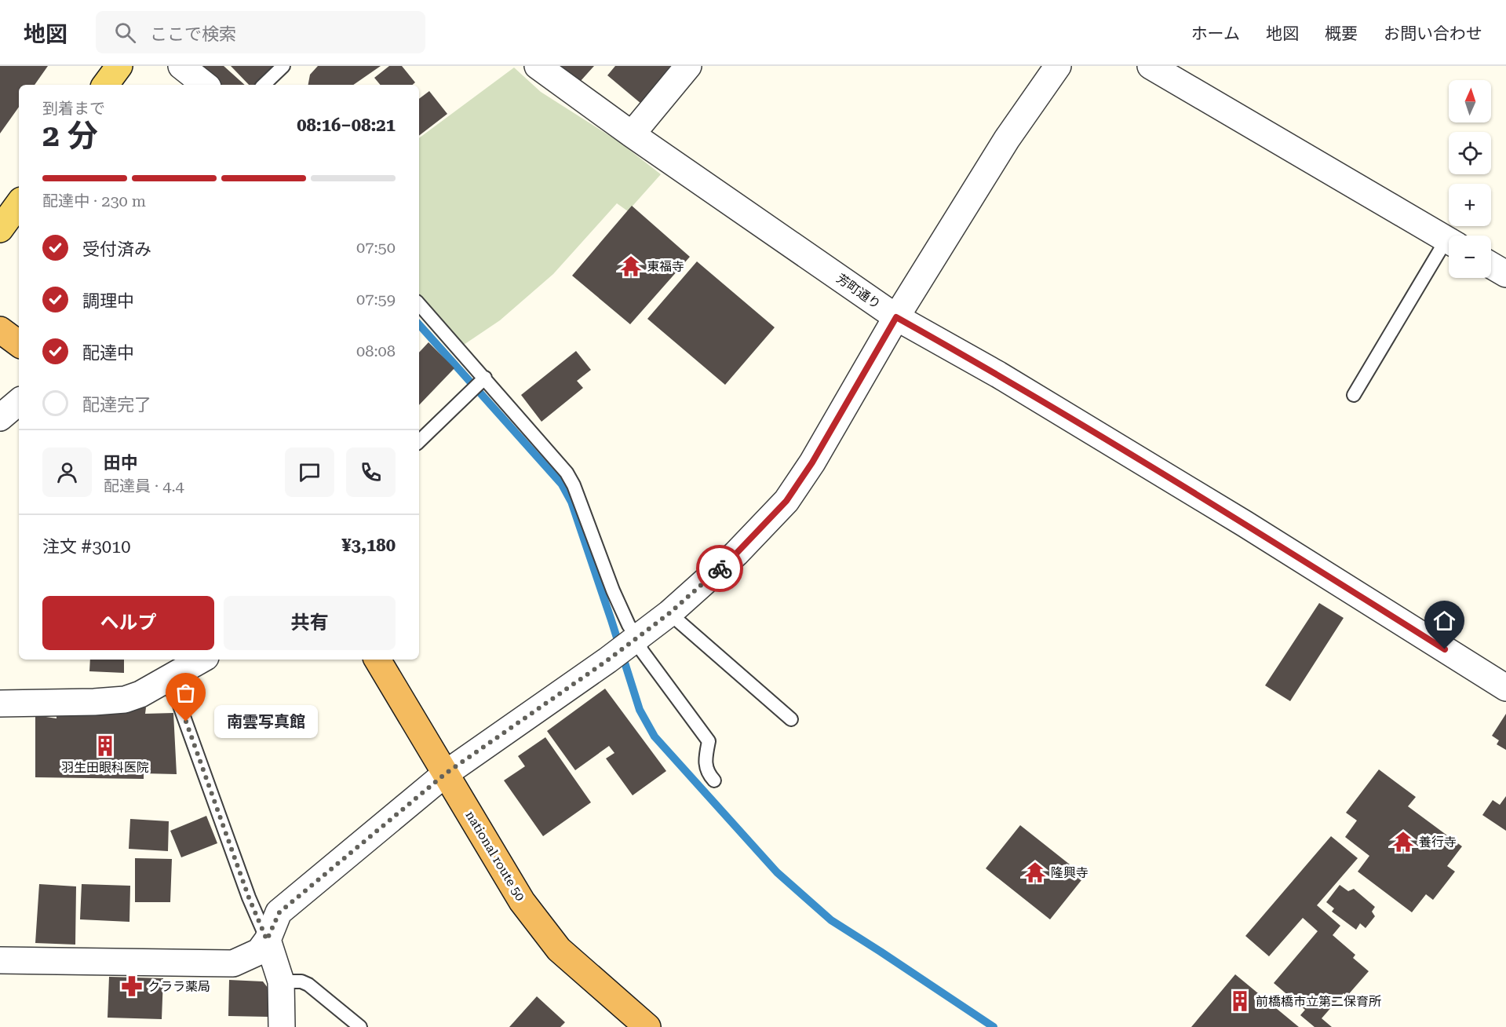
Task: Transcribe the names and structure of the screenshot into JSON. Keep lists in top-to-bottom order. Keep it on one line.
{"streets":{"highway":["national route 50"],"street":["芳町通り"]},"places":{"temple":["東福寺","養行寺","隆興寺"],"other":["南雲写真館"],"building":["羽生田眼科医院","前橋橋市立第二保育所"],"pharmacy":["クララ薬局"]},"north":"top","page":{"header":"地図","search":"ここで検索","nav":["ホーム","地図","概要","お問い合わせ"],"map_buttons":["+","−"],"heading":["2 分","到着まで","08:16–08:21"],"panel":["田中","配達員 · 4.4","注文 #3010","¥3,180"],"bar":"配達中 · 230 m","list":[["受付済み","07:50"],["調理中","07:59"],["配達中","08:08"],"配達完了"],"buttons":["ヘルプ","共有"],"bubble":"南雲写真館"}}
